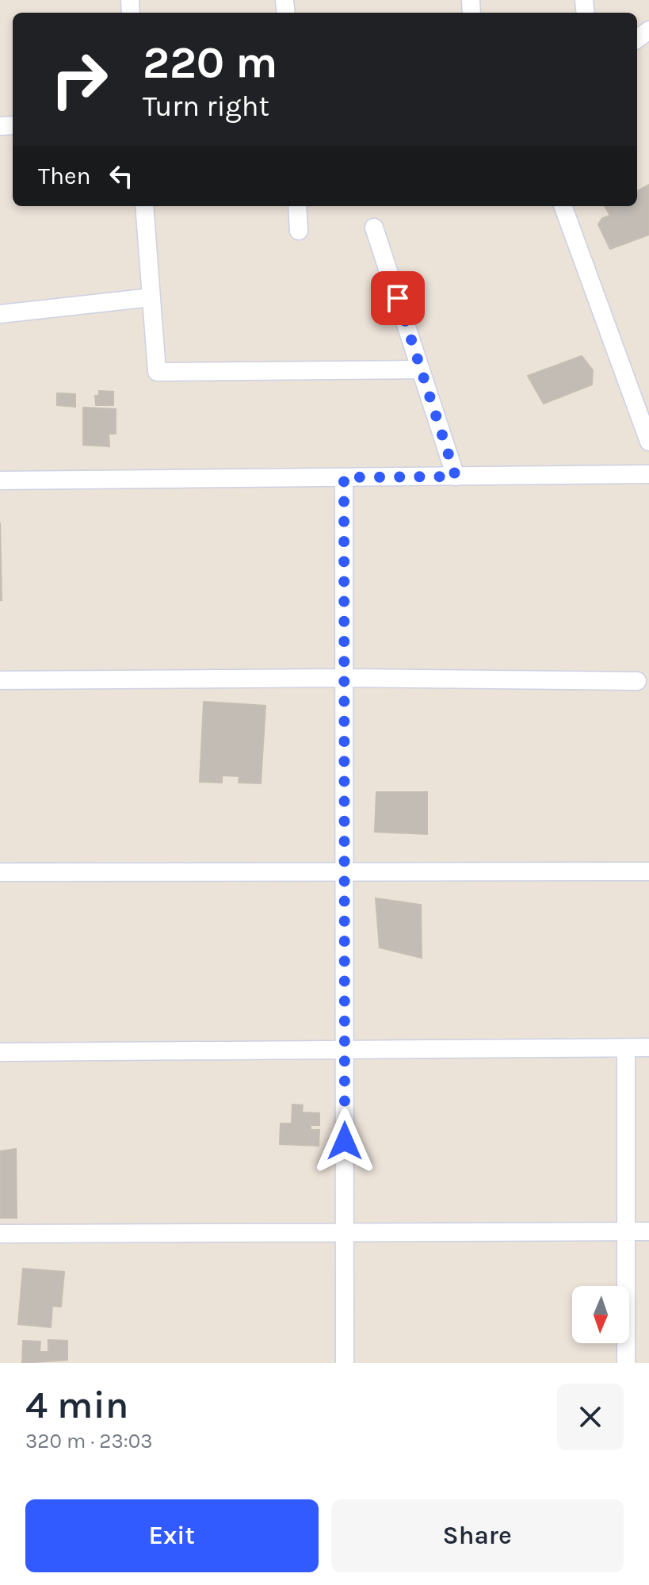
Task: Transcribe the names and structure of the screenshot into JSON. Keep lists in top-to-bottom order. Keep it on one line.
{"north":"bottom","page":{"turn":["220 m","Turn right"],"then":"Then","heading":["4 min","320 m · 23:03"],"buttons":["Exit","Share"]}}
